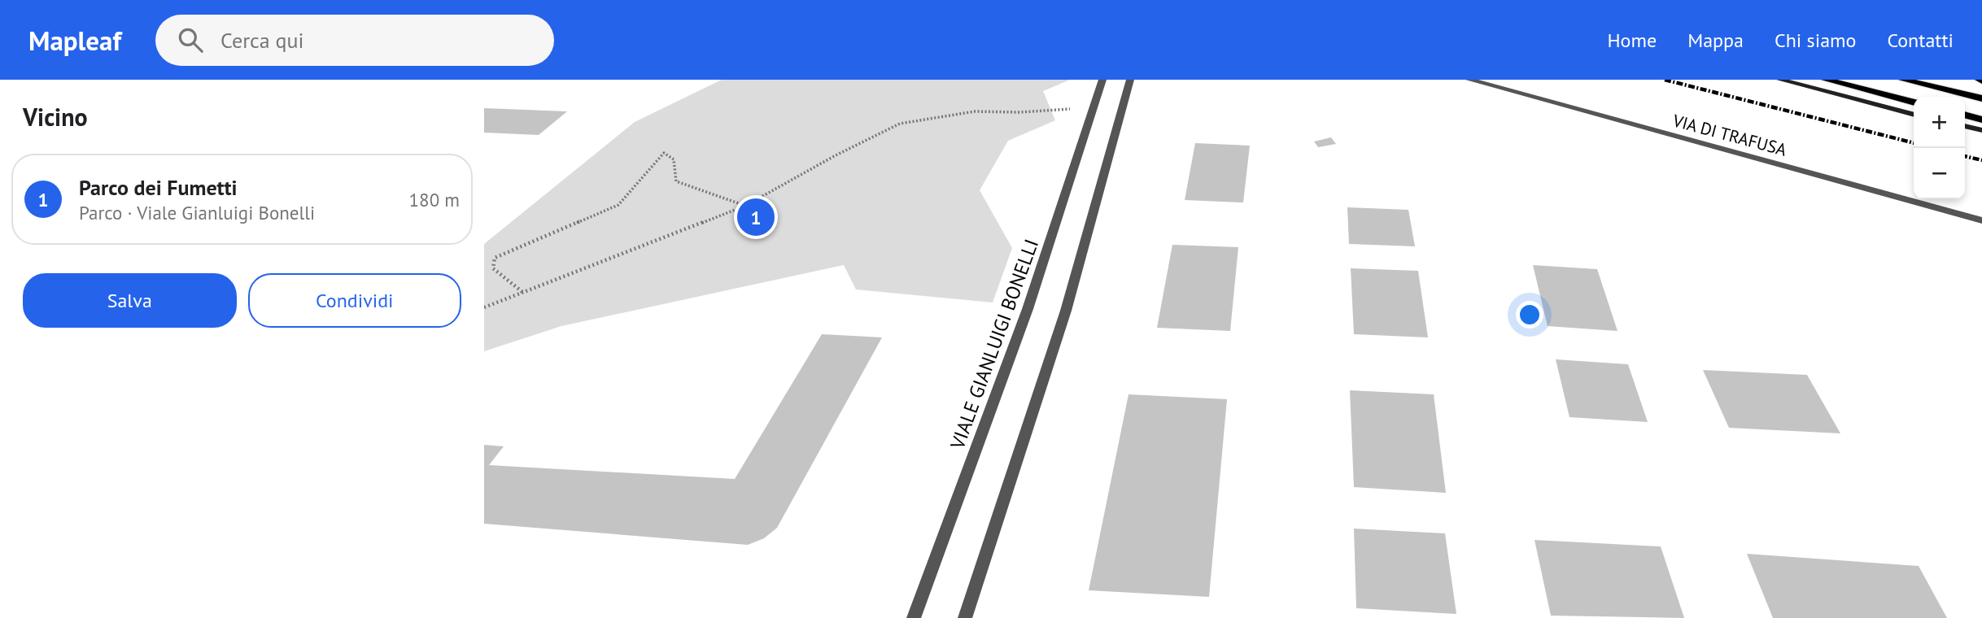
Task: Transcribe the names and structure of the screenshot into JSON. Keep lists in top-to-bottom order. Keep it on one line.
{"streets":{"street":["VIA DI TRAFUSA","VIALE GIANLUIGI BONELLI"]},"page":{"header":"Mapleaf","search":"Cerca qui","nav":["Home","Mappa","Chi siamo","Contatti"],"heading":"Vicino","map_buttons":["+","−"],"list":[{"mark":"1","name":"Parco dei Fumetti","note":"Parco · Viale Gianluigi Bonelli","value":"180 m"}],"pins":"1","buttons":["Salva","Condividi"]}}
